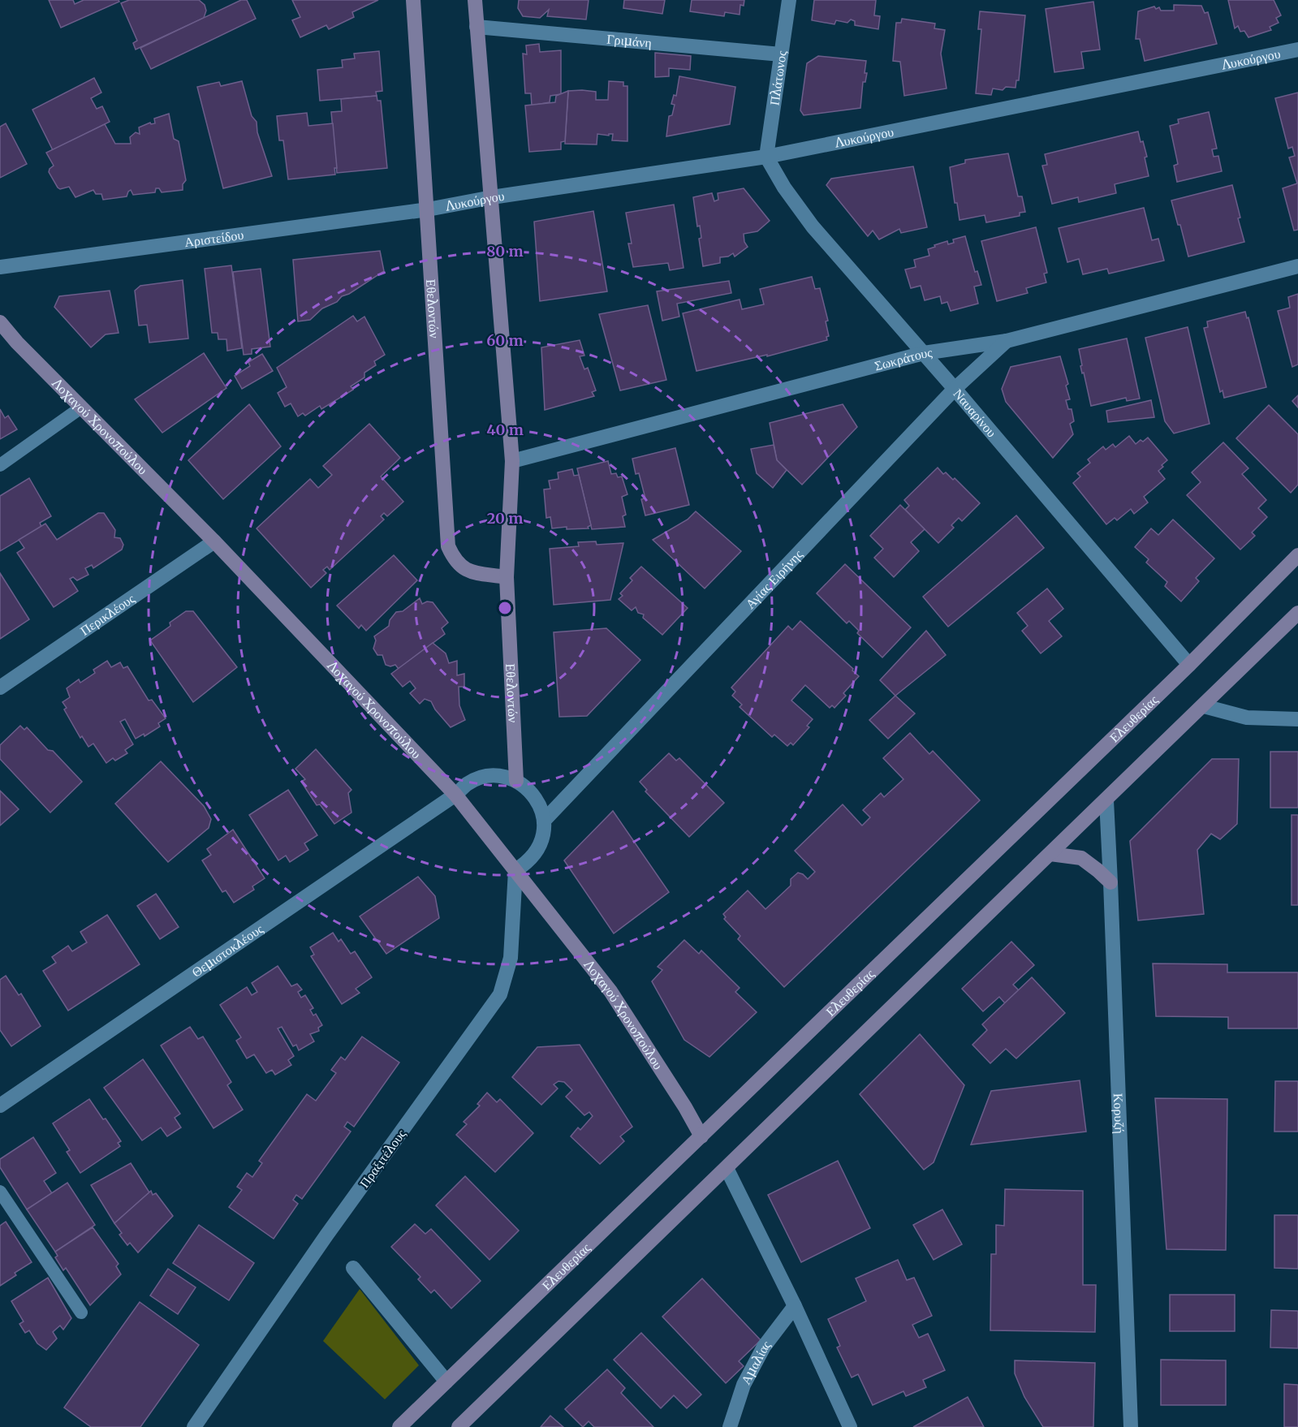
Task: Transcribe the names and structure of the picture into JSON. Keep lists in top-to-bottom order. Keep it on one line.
{"streets":{"main road":["Εθελοντών","Λοχαγού Χρονοπούλου","Ελευθερίας"],"street":["Γριμάνη","Λυκούργου","Πλάτωνος","Αριστείδου","Σωκράτους","Ναυαρίνου","Αγίας Ειρήνης","Περικλέους","Θεμιστοκλέους","Κορυζή","Πραξιτέλους","Αμαλίας"]},"crossings":[["Γριμάνη","Πλάτωνος"],["Γριμάνη","Εθελοντών"],["Λυκούργου","Πλάτωνος"],["Λυκούργου","Αριστείδου"],["Λυκούργου","Εθελοντών"],["Λυκούργου","Ναυαρίνου"],["Πλάτωνος","Ναυαρίνου"],["Αριστείδου","Εθελοντών"],["Εθελοντών","Σωκράτους"],["Εθελοντών","Θεμιστοκλέους"],["Σωκράτους","Ναυαρίνου"],["Σωκράτους","Αγίας Ειρήνης"],["Ναυαρίνου","Αγίας Ειρήνης"],["Ναυαρίνου","Ελευθερίας"],["Λοχαγού Χρονοπούλου","Περικλέους"],["Λοχαγού Χρονοπούλου","Ελευθερίας"],["Λοχαγού Χρονοπούλου","Θεμιστοκλέους"],["Λοχαγού Χρονοπούλου","Πραξιτέλους"]],"rings":["80 m","60 m","40 m","20 m"]}
